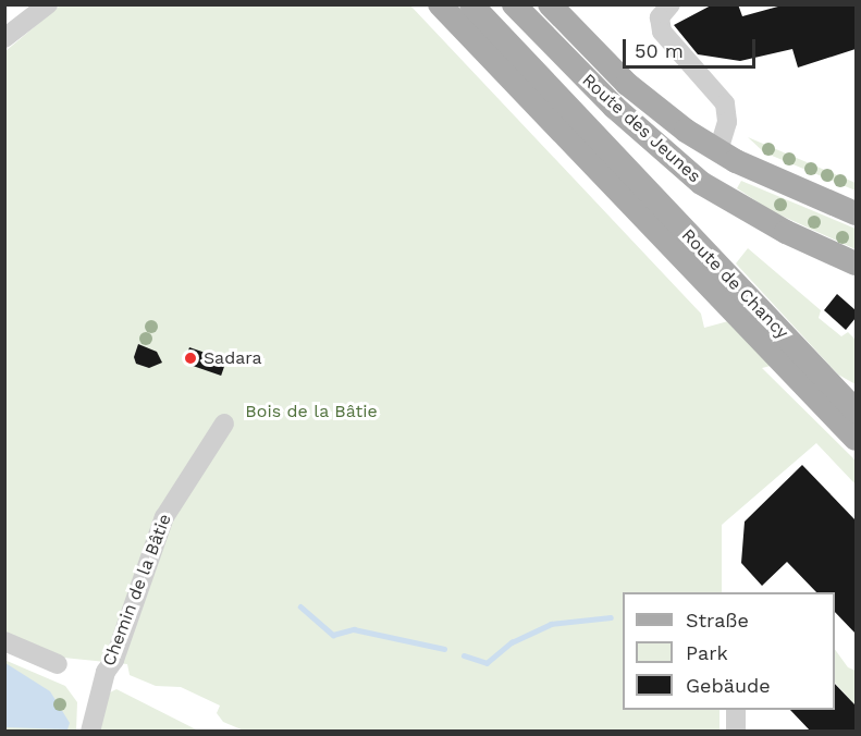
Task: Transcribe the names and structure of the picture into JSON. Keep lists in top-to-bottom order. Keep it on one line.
{"streets":{"main road":["Route des Jeunes","Route de Chancy"],"street":["Chemin de la Bâtie"]},"parks":["Bois de la Bâtie"],"places":["Sadara"],"legend":["Straße","Park","Gebäude"],"scale_bar":"50 m"}
